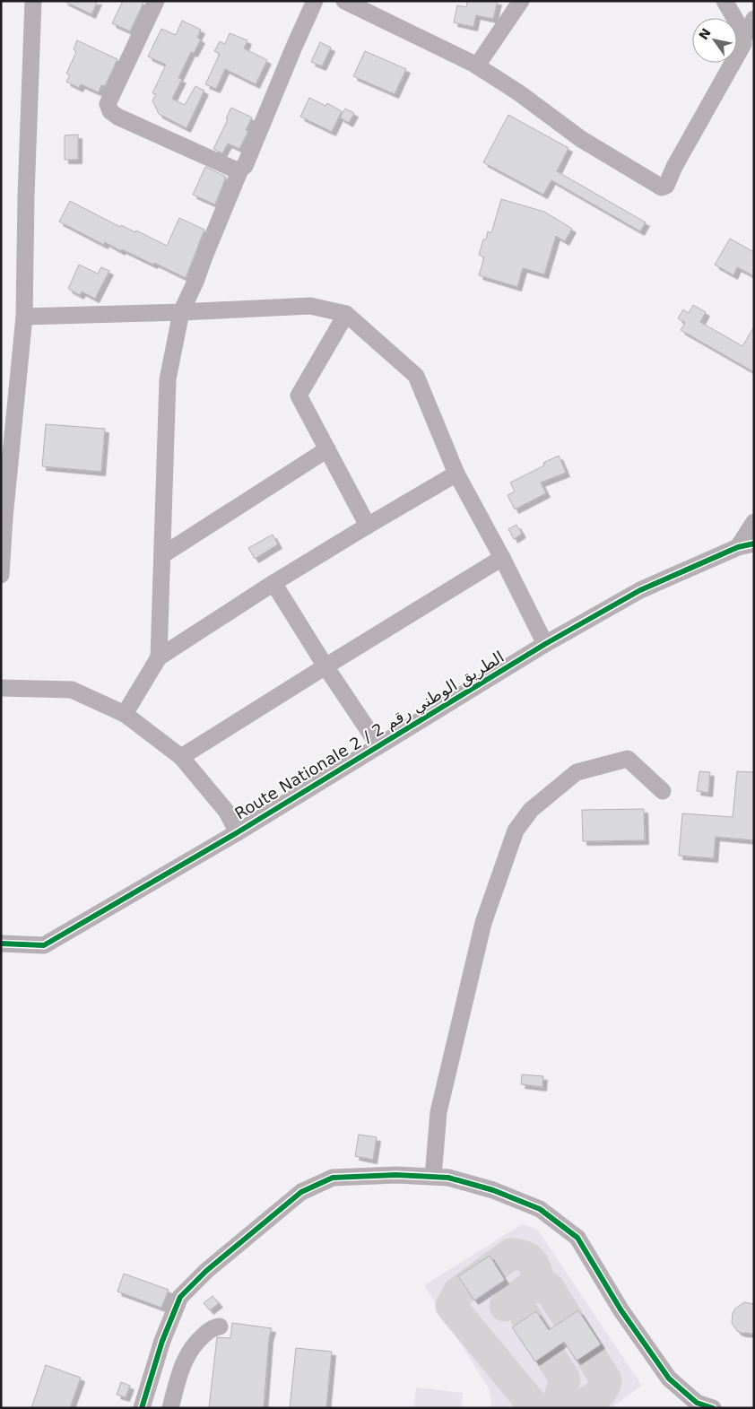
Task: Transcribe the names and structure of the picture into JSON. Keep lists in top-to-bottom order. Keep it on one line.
{"streets":{"street":["Route Nationale 2 / الطريق الوطني رقم 2"]},"north":"top left"}
